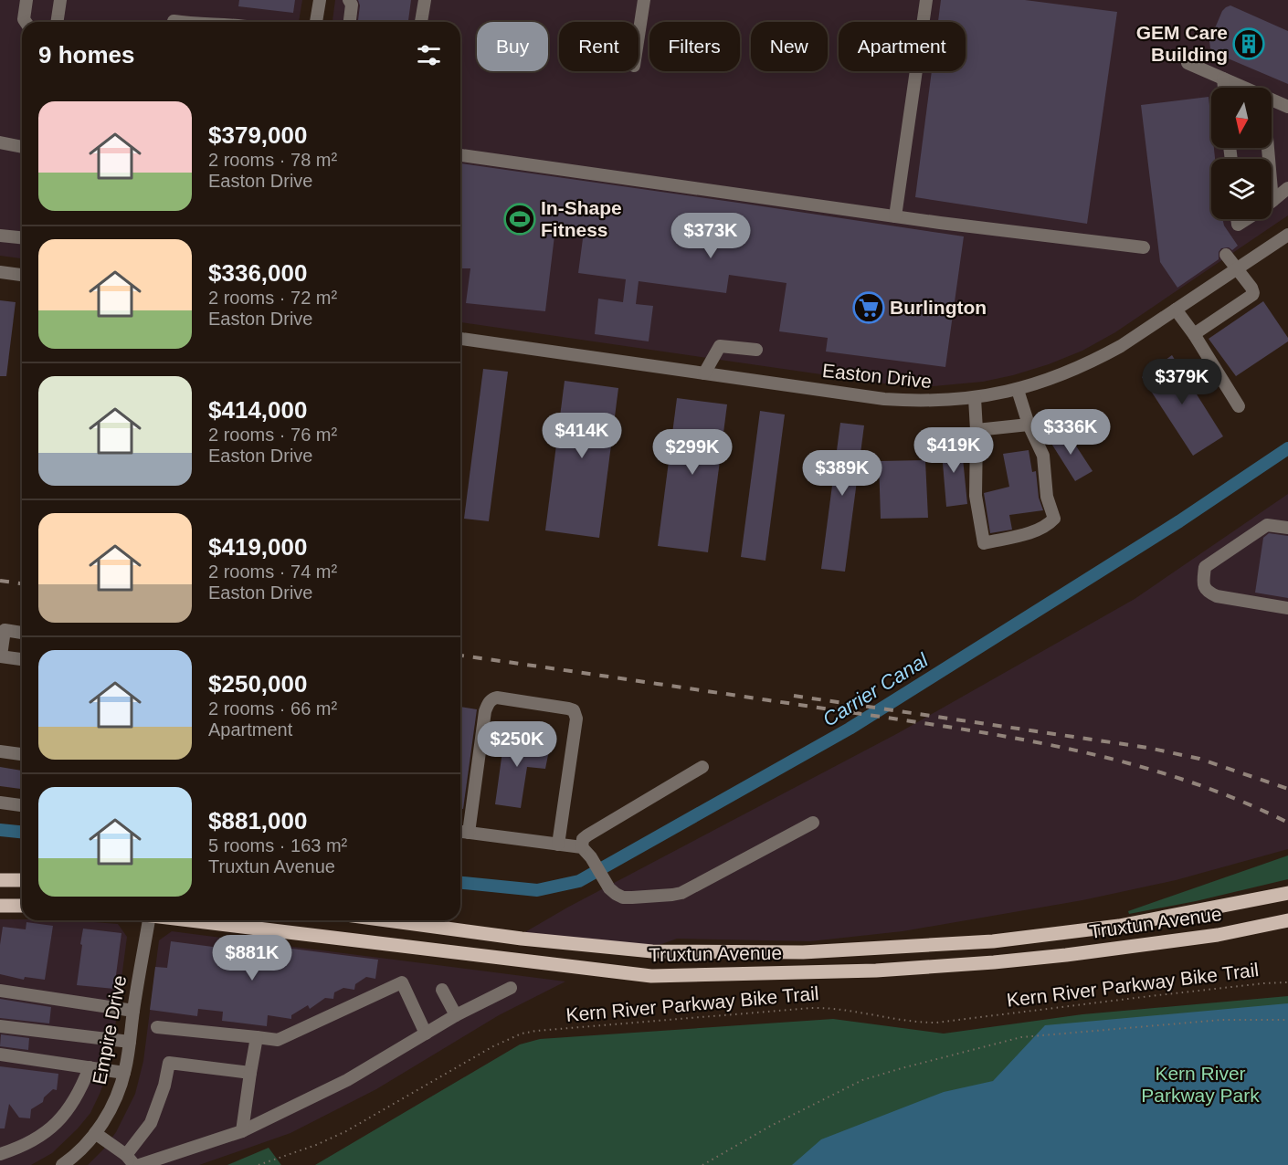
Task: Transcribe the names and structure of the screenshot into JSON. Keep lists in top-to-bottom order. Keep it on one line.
{"streets":{"main road":["Truxtun Avenue"],"street":["Easton Drive","Empire Drive"],"path":["Kern River Parkway Bike Trail"]},"water":["Carrier Canal"],"parks":["Kern River Parkway Park"],"places":{"building":["GEM Care Building"],"sports":["In-Shape Fitness"],"supermarket":["Burlington"]},"north":"bottom","page":{"chip":["Buy","Rent","Filters","New","Apartment"],"heading":"9 homes","list":[{"name":"$379,000","note":"2 rooms · 78 m² · Easton Drive"},{"name":"$336,000","note":"2 rooms · 72 m² · Easton Drive"},{"name":"$414,000","note":"2 rooms · 76 m² · Easton Drive"},{"name":"$419,000","note":"2 rooms · 74 m² · Easton Drive"},{"name":"$250,000","note":"2 rooms · 66 m² · Apartment"},{"name":"$881,000","note":"5 rooms · 163 m² · Truxtun Avenue"}],"price":["$373K","$379K","$336K","$414K","$419K","$299K","$389K","$250K","$881K"]}}
